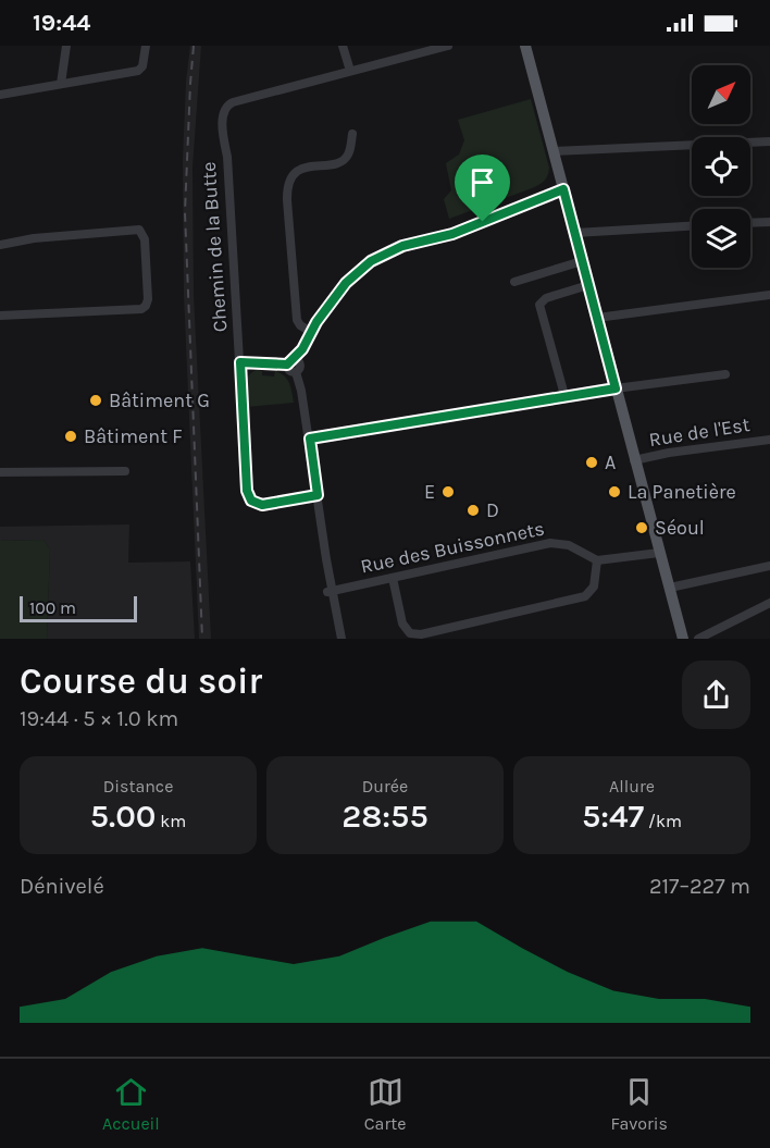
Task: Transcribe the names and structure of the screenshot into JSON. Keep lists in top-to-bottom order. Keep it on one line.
{"streets":{"street":["Chemin de la Butte","Rue de l'Est","Rue des Buissonnets"]},"places":["Bâtiment G","Bâtiment F","A","E","La Panetière","D","Séoul"],"scale_bar":"100 m","north":"top right","page":{"status":"19:44","scale":"100 m","heading":["Course du soir","19:44 · 5 × 1.0 km"],"stats":[["Distance","5.00 km"],["Durée","28:55"],["Allure","5:47 /km"]],"chart":["Dénivelé","217–227 m"],"tabs":["Accueil","Carte","Favoris"]}}
